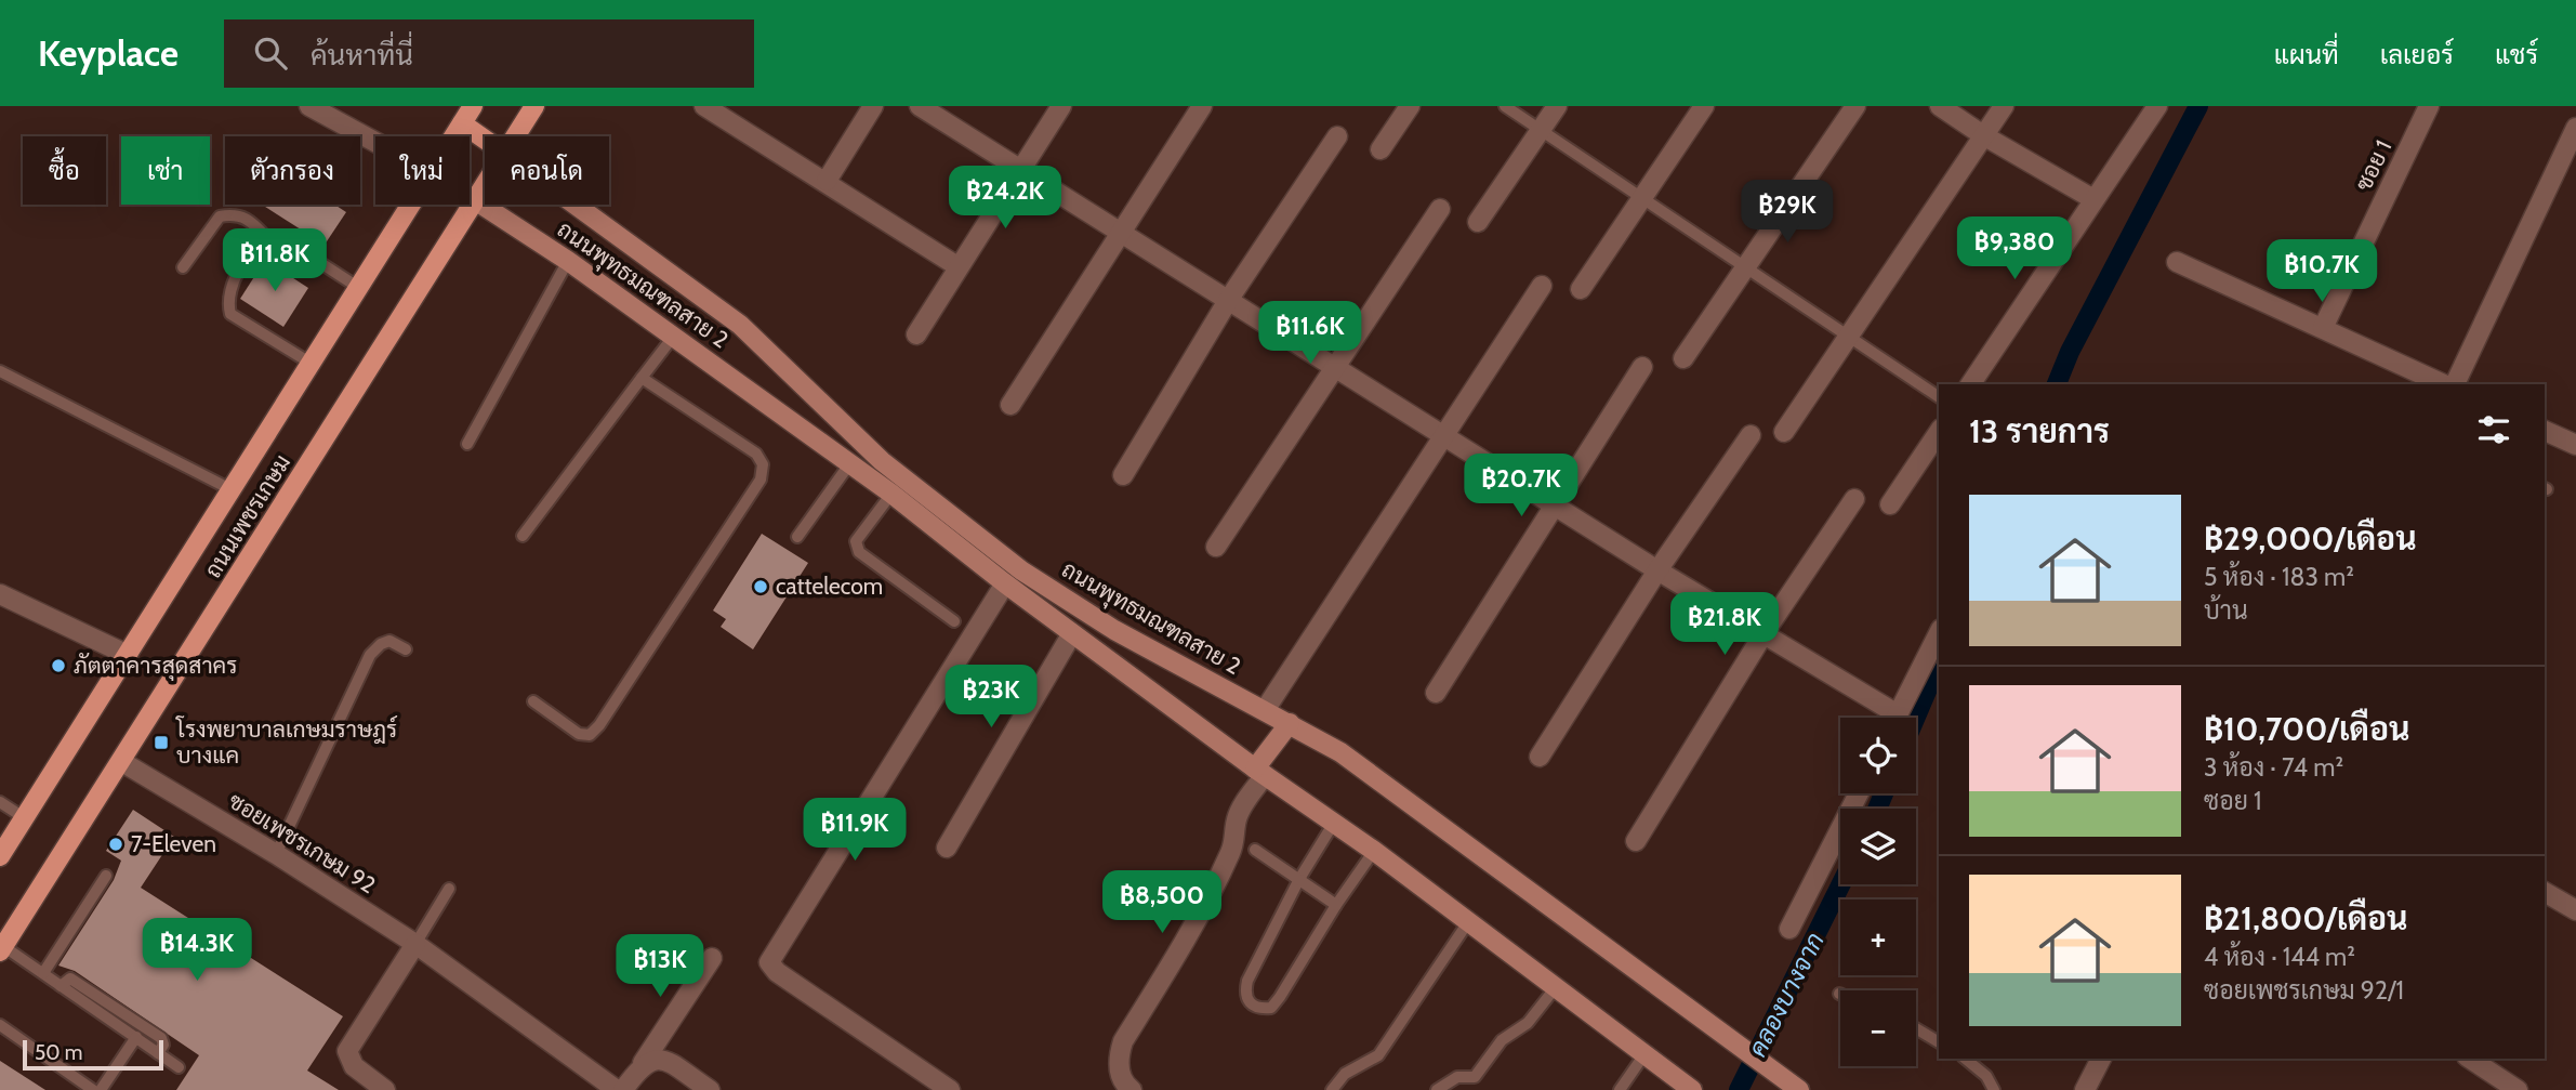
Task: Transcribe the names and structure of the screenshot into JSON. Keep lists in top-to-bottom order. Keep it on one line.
{"streets":{"main road":["ถนนพุทธมณฑลสาย 2","ถนนเพชรเกษม"],"street":["ซอย 1","ซอยเพชรเกษม 92"]},"crossings":[["ถนนพุทธมณฑลสาย 2","ถนนเพชรเกษม"],["ถนนเพชรเกษม","ซอยเพชรเกษม 92"]],"water":["คลองบางจาก"],"places":{"other":["cattelecom","ภัตตาคารสุดสาคร","7-Eleven"],"transit":["โรงพยาบาลเกษมราษฎร์ บางแค"]},"scale_bar":"50 m","page":{"header":"Keyplace","search":"ค้นหาที่นี่","nav":["แผนที่","เลเยอร์","แชร์"],"chip":["ซื้อ","เช่า","ตัวกรอง","ใหม่","คอนโด"],"price":["฿24.2K","฿29K","฿9,380","฿11.8K","฿10.7K","฿11.6K","฿20.7K","฿21.8K","฿23K","฿11.9K","฿8,500","฿14.3K","฿13K"],"heading":"13 รายการ","list":[{"name":"฿29,000/เดือน","note":"5 ห้อง · 183 m² · บ้าน"},{"name":"฿10,700/เดือน","note":"3 ห้อง · 74 m² · ซอย 1"},{"name":"฿21,800/เดือน","note":"4 ห้อง · 144 m² · ซอยเพชรเกษม 92/1"}],"map_buttons":["+","−"],"scale":"50 m"}}
